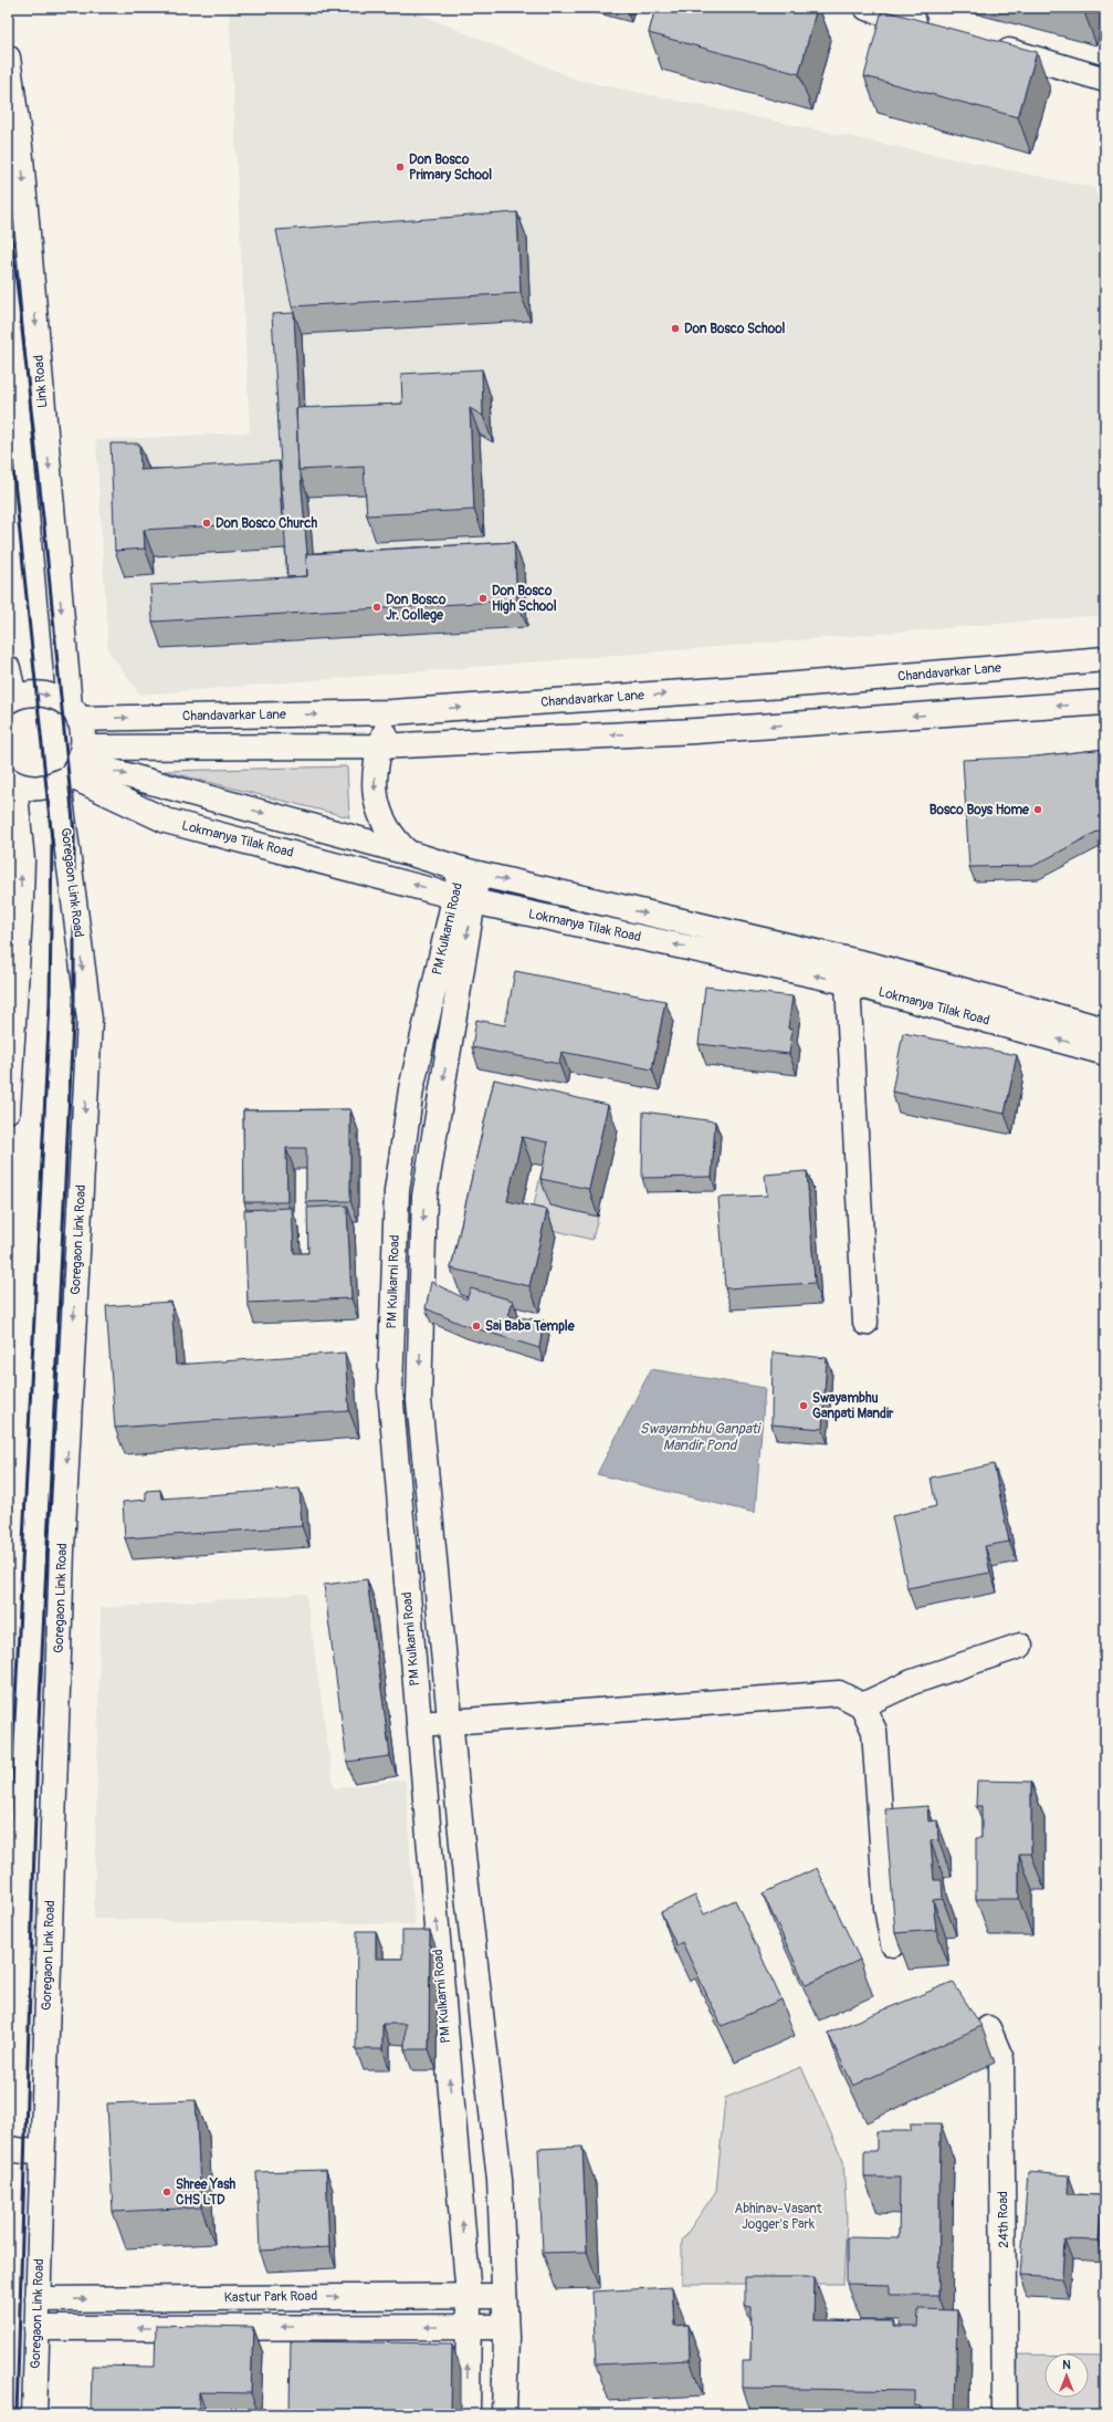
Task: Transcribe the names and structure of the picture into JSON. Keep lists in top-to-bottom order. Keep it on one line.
{"streets":{"street":["Link Road","Chandavarkar Lane","Lokmanya Tilak Road","Goregaon Link Road","PM Kulkarni Road","24th Road","Kastur Park Road"]},"crossings":[["Link Road","Chandavarkar Lane"],["Link Road","Lokmanya Tilak Road"],["Link Road","Goregaon Link Road"],["Lokmanya Tilak Road","Goregaon Link Road"],["Lokmanya Tilak Road","PM Kulkarni Road"],["Goregaon Link Road","Kastur Park Road"],["PM Kulkarni Road","Kastur Park Road"]],"one_way":["Link Road","Goregaon Link Road"],"water":["Swayambhu Ganpati Mandir Pond"],"parks":["Abhinav-Vasant Jogger's Park"],"places":["Don Bosco Primary School","Don Bosco School","Don Bosco Church","Don Bosco High School","Don Bosco Jr. College","Bosco Boys Home","Sai Baba Temple","Swayambhu Ganpati Mandir","Shree Yash CHS LTD"],"north":"top"}
